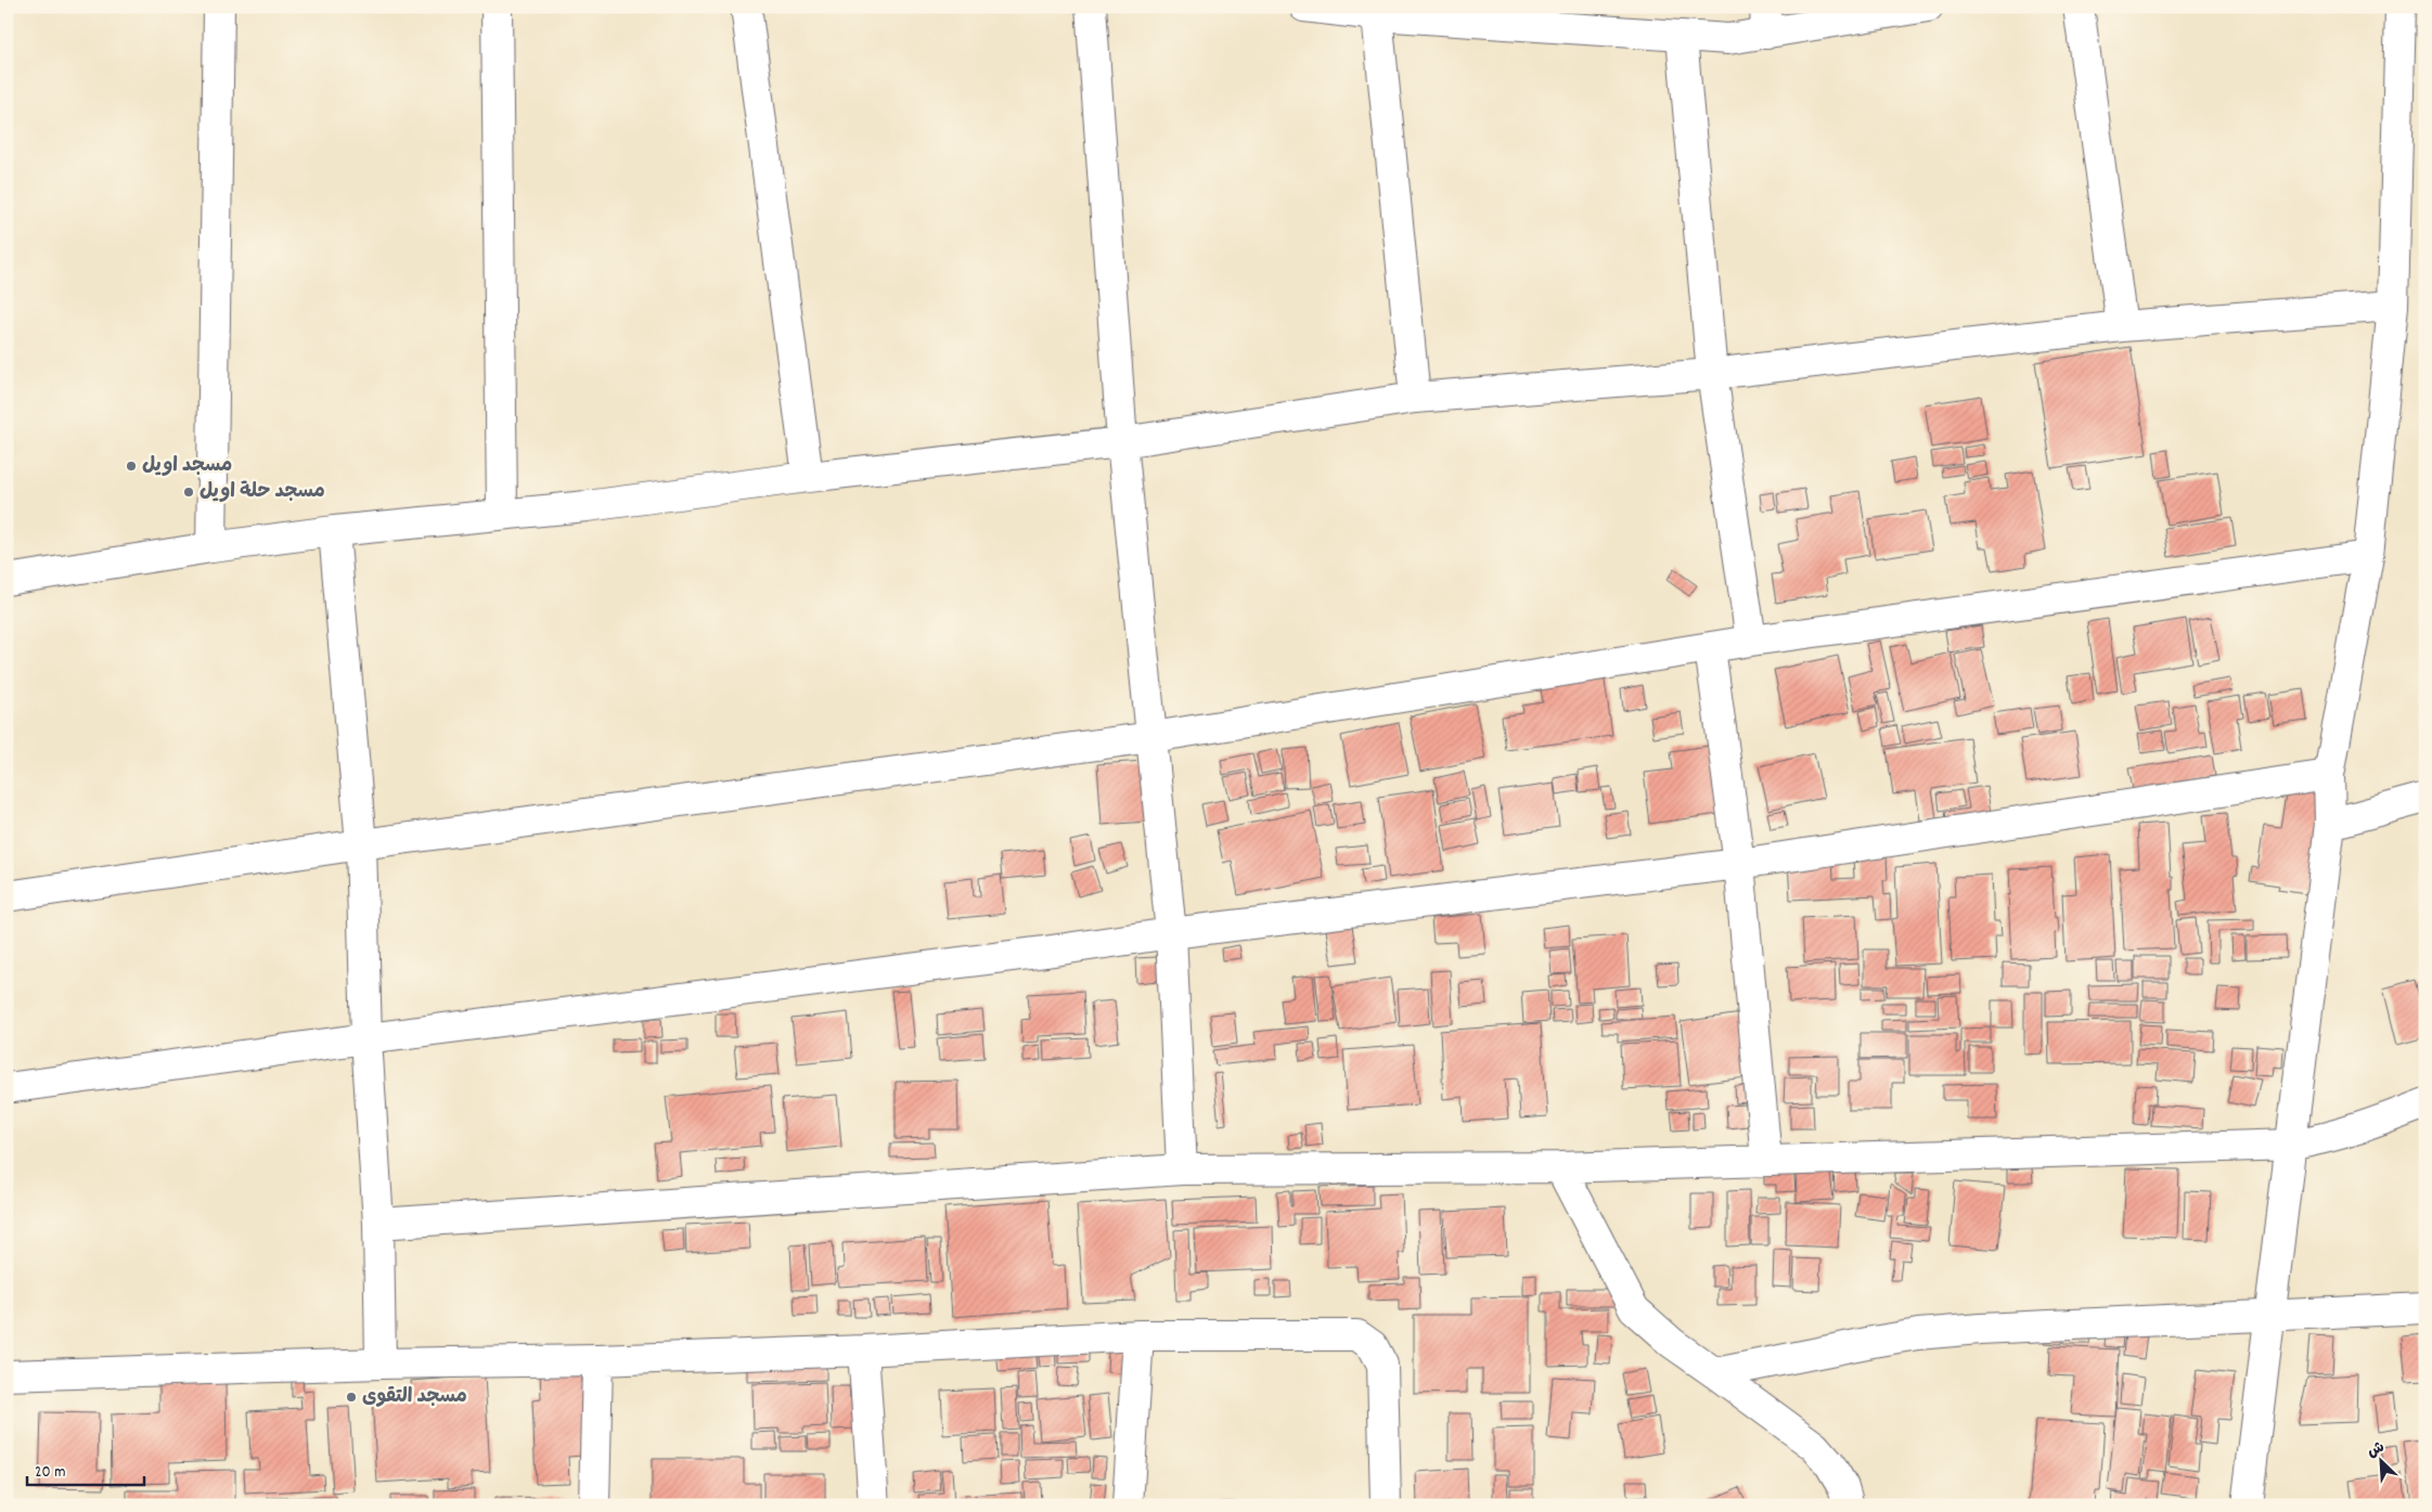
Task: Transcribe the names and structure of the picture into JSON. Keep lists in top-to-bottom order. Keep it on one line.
{"places":["مسجد اويل","مسجد حلة اويل","مسجد التقوى"],"scale_bar":"20 m","north":"top left"}
